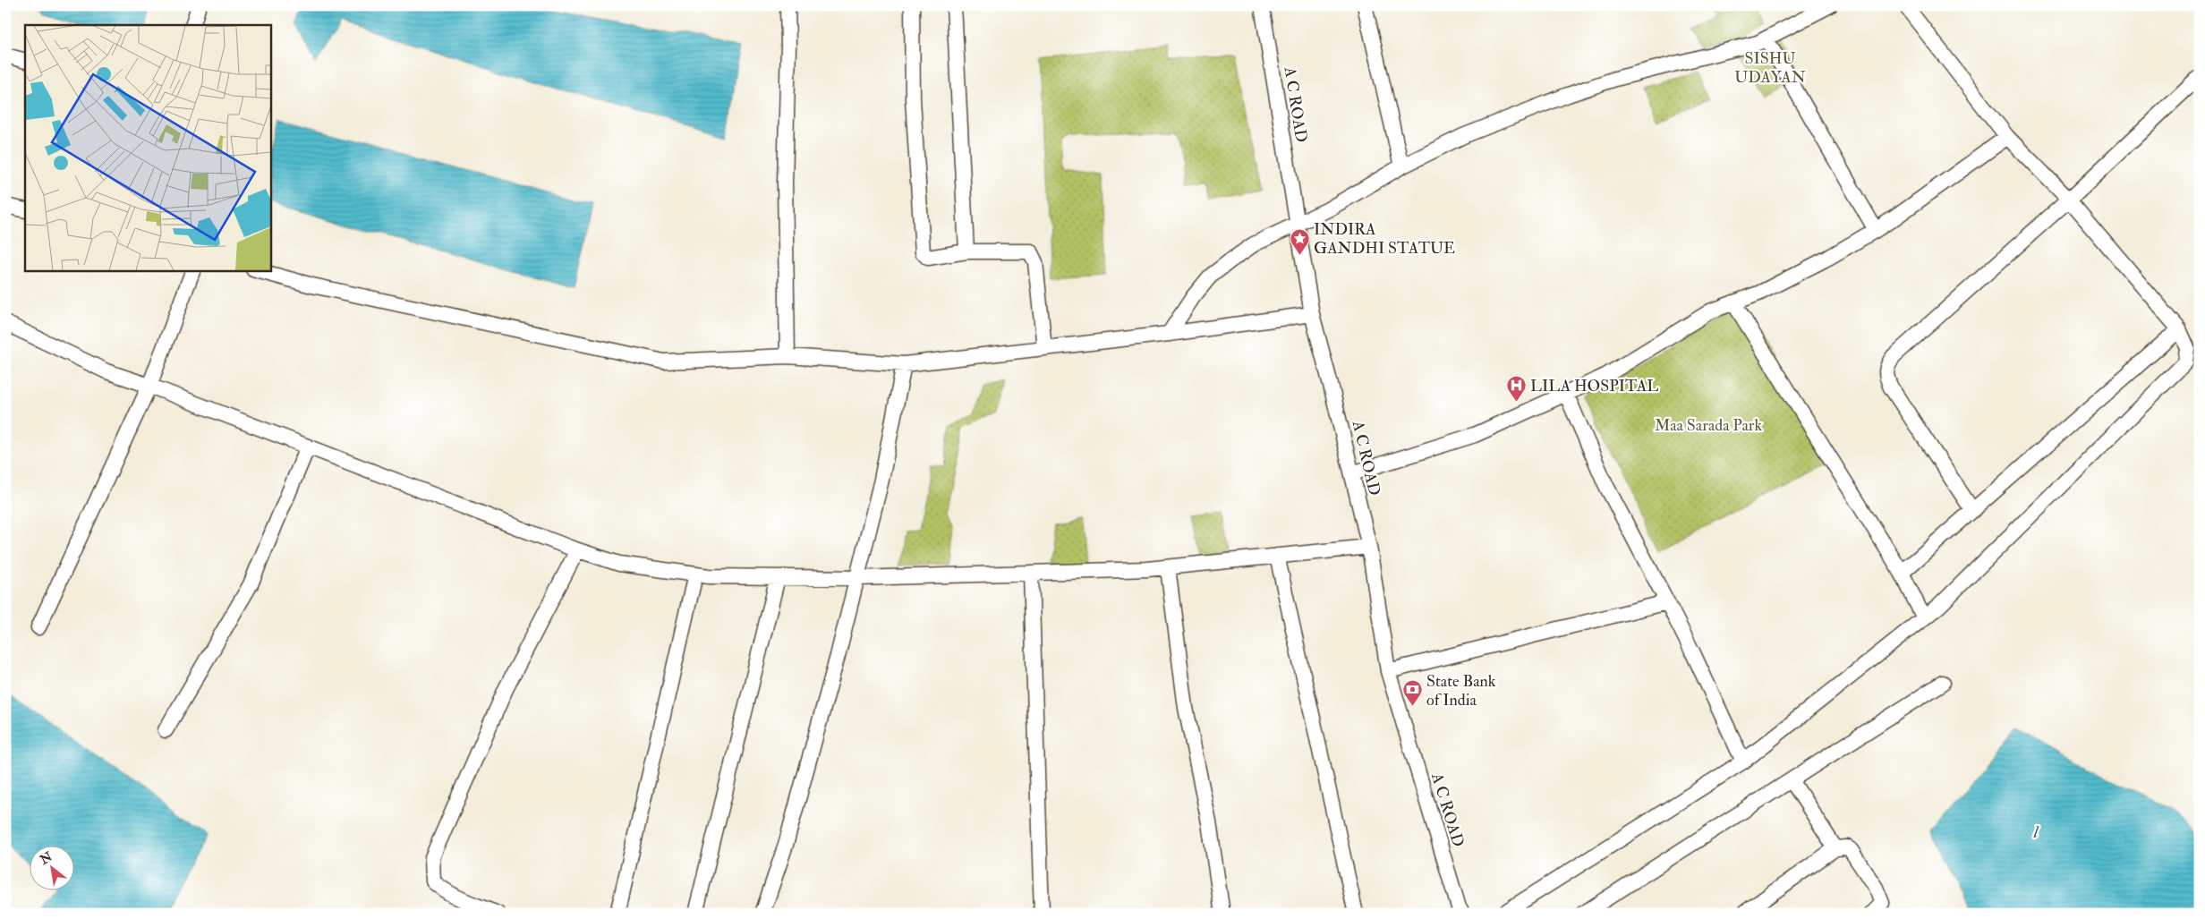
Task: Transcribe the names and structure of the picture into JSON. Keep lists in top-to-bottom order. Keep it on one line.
{"streets":{"street":["A C ROAD"]},"water":["l"],"parks":["SISHU UDAYAN","Maa Sarada Park"],"places":{"place":["INDIRA GANDHI STATUE"],"hospital":["LILA HOSPITAL"],"bank":["State Bank of India"]},"north":"top left"}
